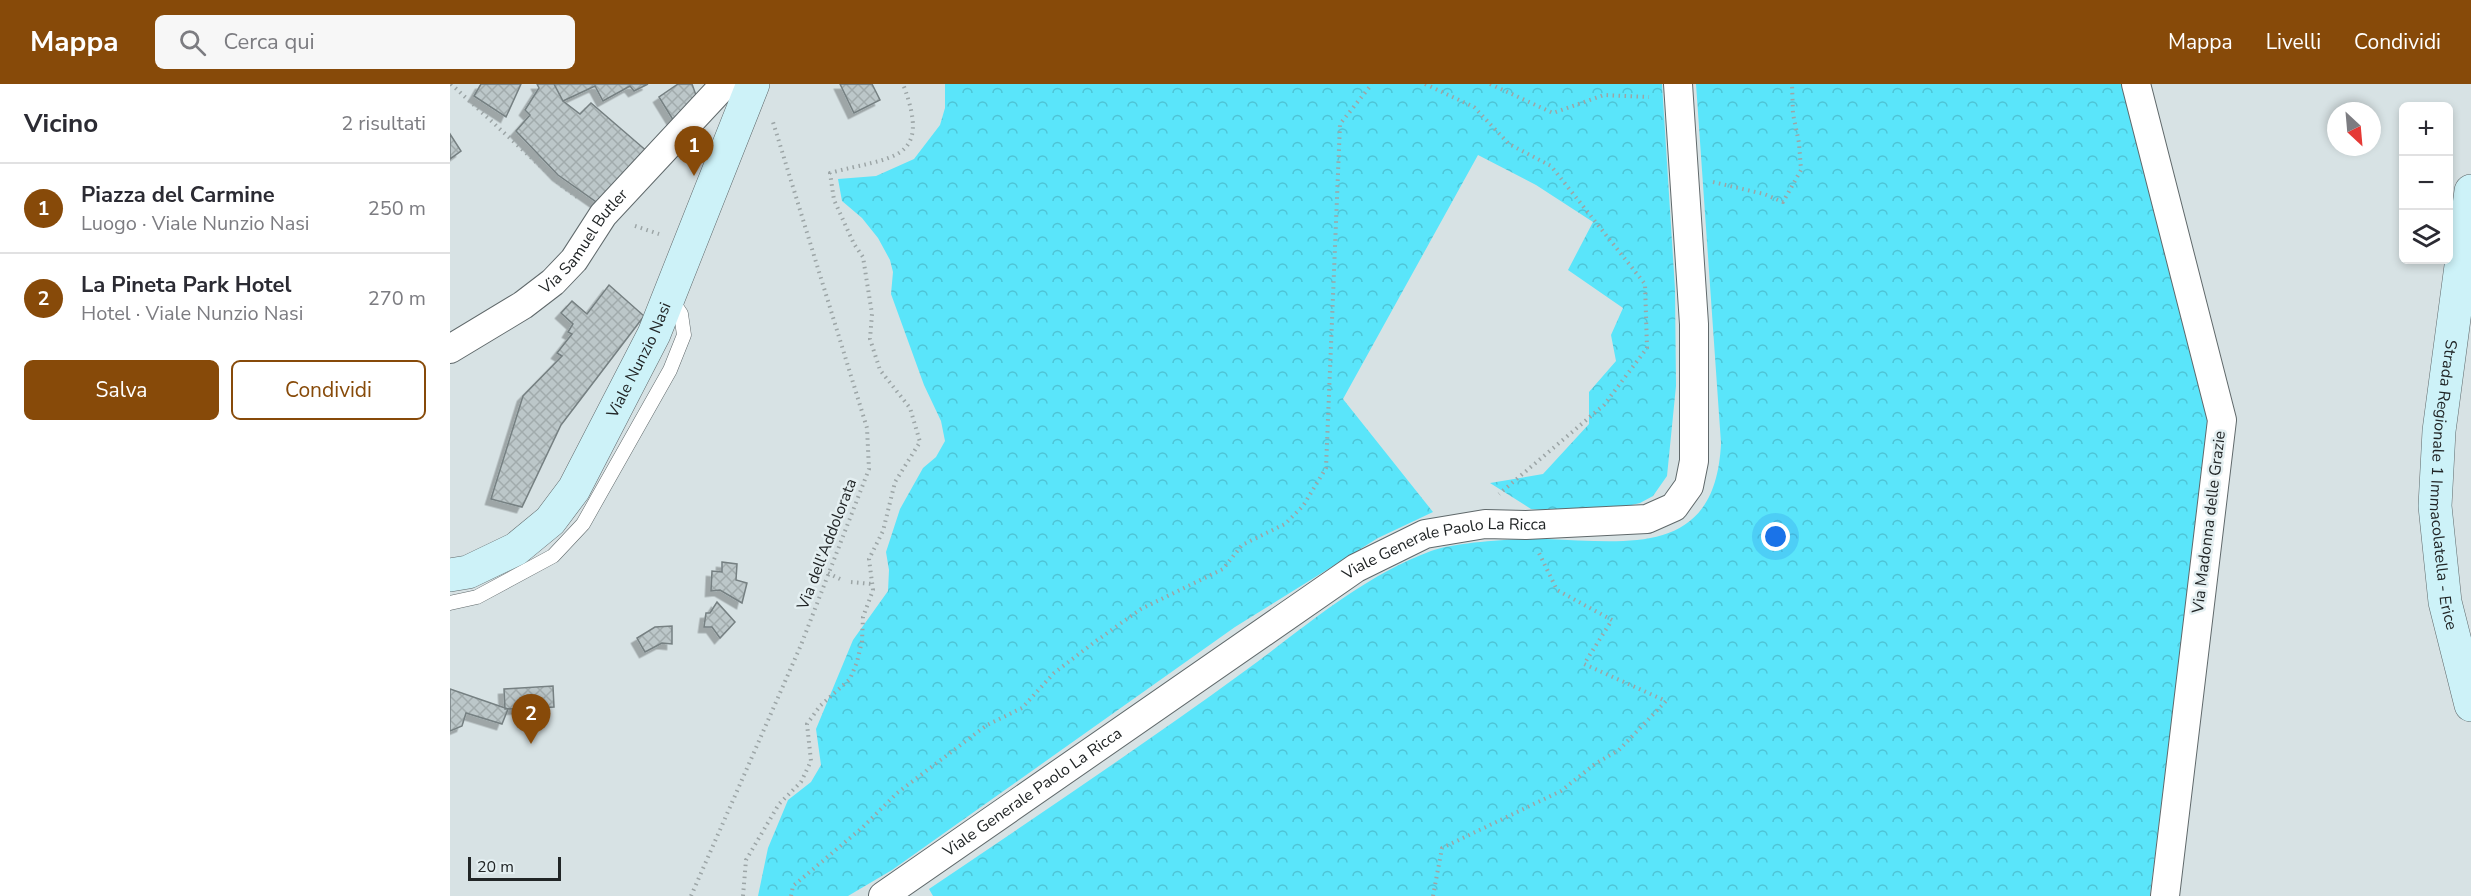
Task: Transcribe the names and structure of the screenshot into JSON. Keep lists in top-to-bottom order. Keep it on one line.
{"streets":{"street":["Via Samuel Butler","Viale Nunzio Nasi","Strada Regionale 1 Immacolatella - Erice","Via Madonna delle Grazie","Viale Generale Paolo La Ricca"],"path":["Via dell'Addolorata"]},"crossings":[["Via Samuel Butler","Viale Nunzio Nasi"],["Via Samuel Butler","Via dell'Addolorata"],["Viale Nunzio Nasi","Via dell'Addolorata"]],"scale_bar":"20 m","north":"bottom right","page":{"header":"Mappa","search":"Cerca qui","nav":["Mappa","Livelli","Condividi"],"heading":["Vicino","2 risultati"],"map_buttons":["+","−"],"pins":["1","2"],"list":[{"mark":"1","name":"Piazza del Carmine","note":"Luogo · Viale Nunzio Nasi","value":"250 m"},{"mark":"2","name":"La Pineta Park Hotel","note":"Hotel · Viale Nunzio Nasi","value":"270 m"}],"buttons":["Salva","Condividi"],"scale":"20 m"}}
